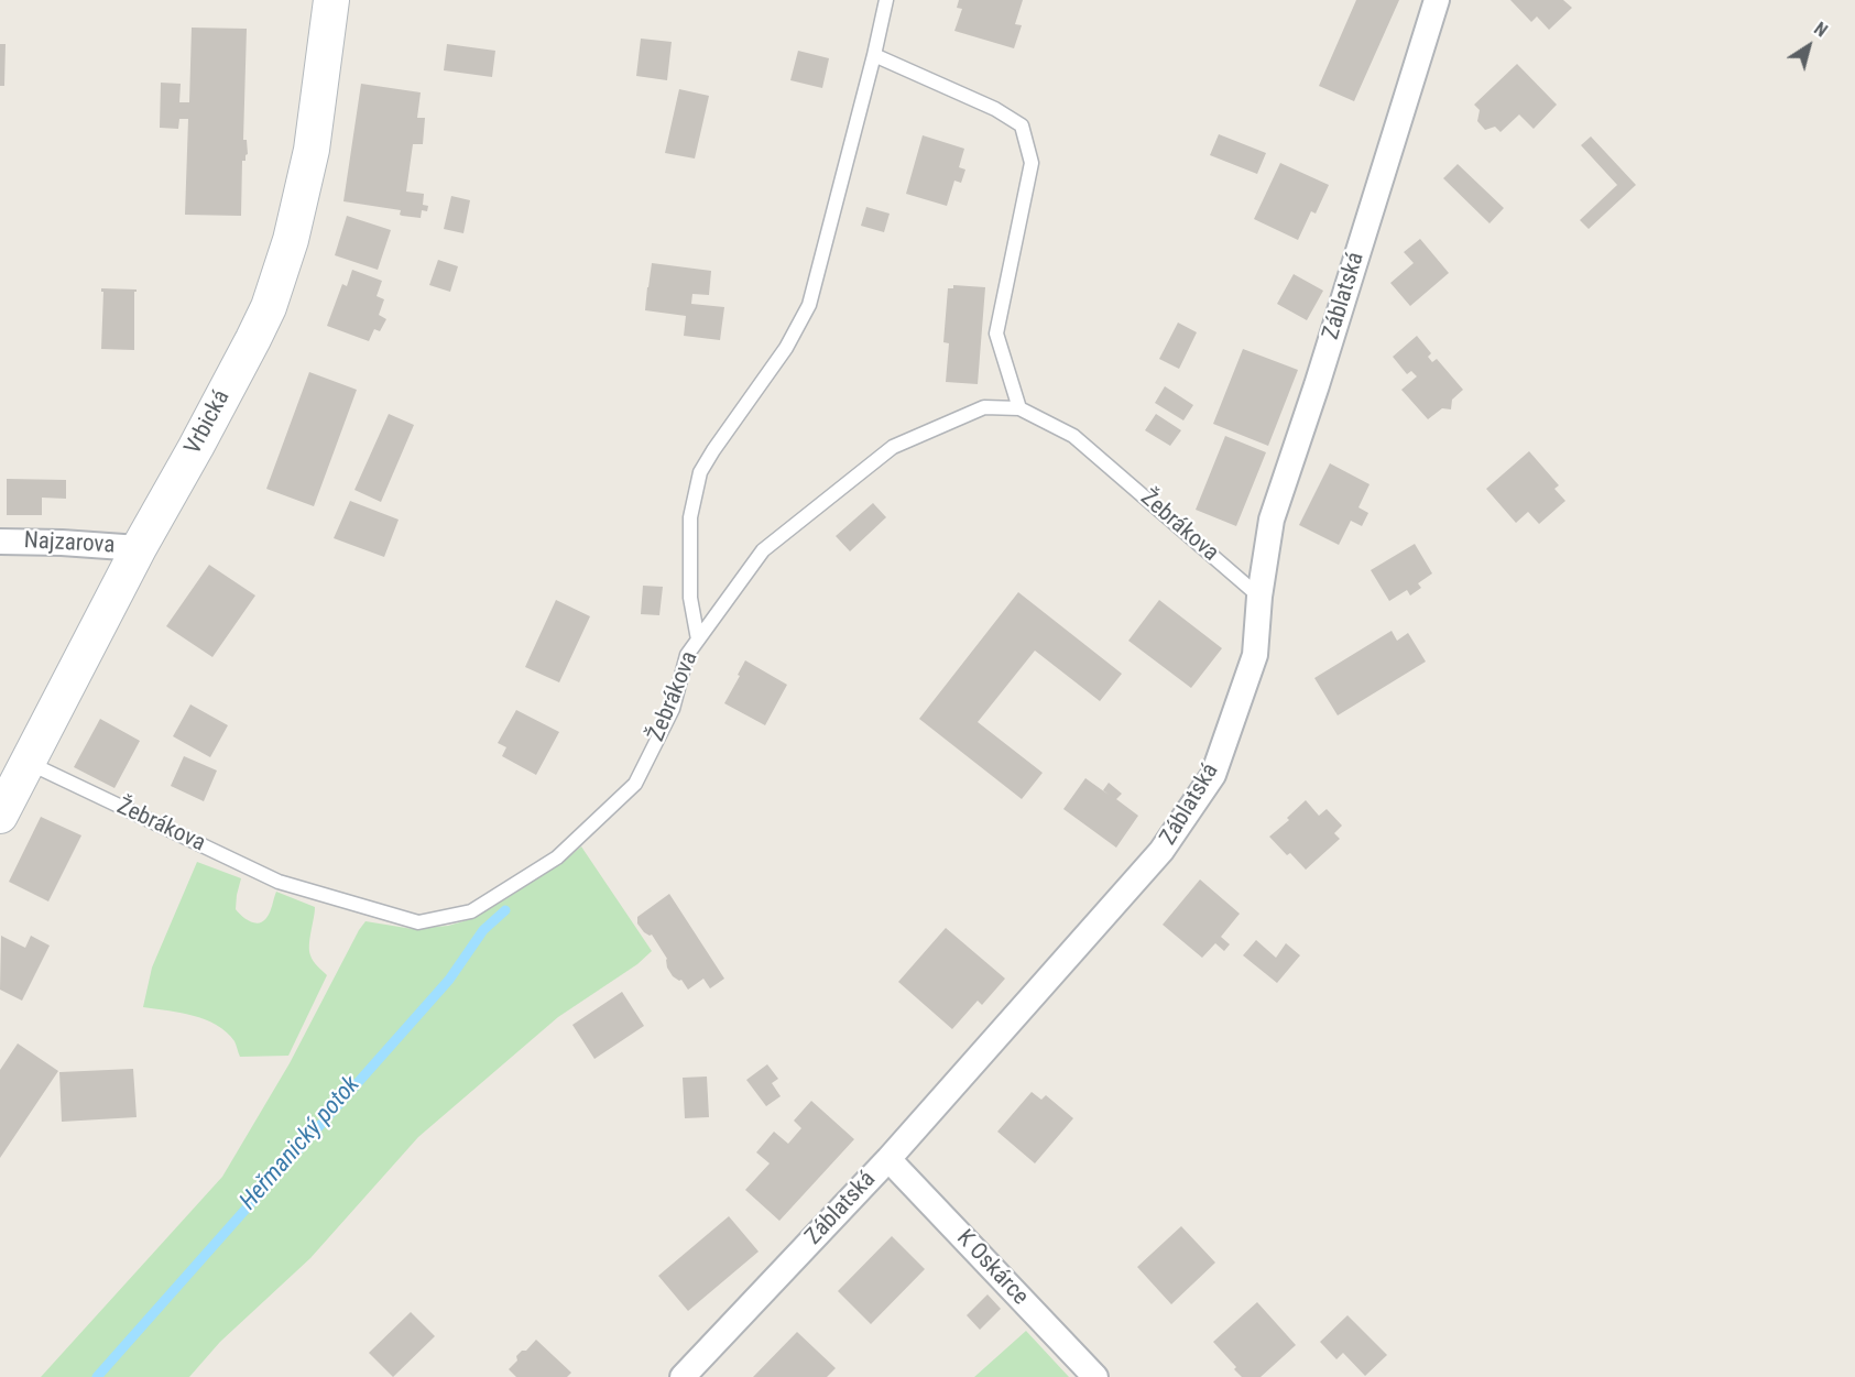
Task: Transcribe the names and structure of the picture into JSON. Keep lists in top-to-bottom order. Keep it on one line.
{"streets":{"street":["Záblatská","Vrbická","Najzarova","K Oskárce"],"lane":["Žebrákova"]},"crossings":[["Záblatská","Žebrákova"],["Záblatská","K Oskárce"],["Vrbická","Žebrákova"],["Vrbická","Najzarova"]],"water":["Heřmanický potok"],"north":"top right"}
